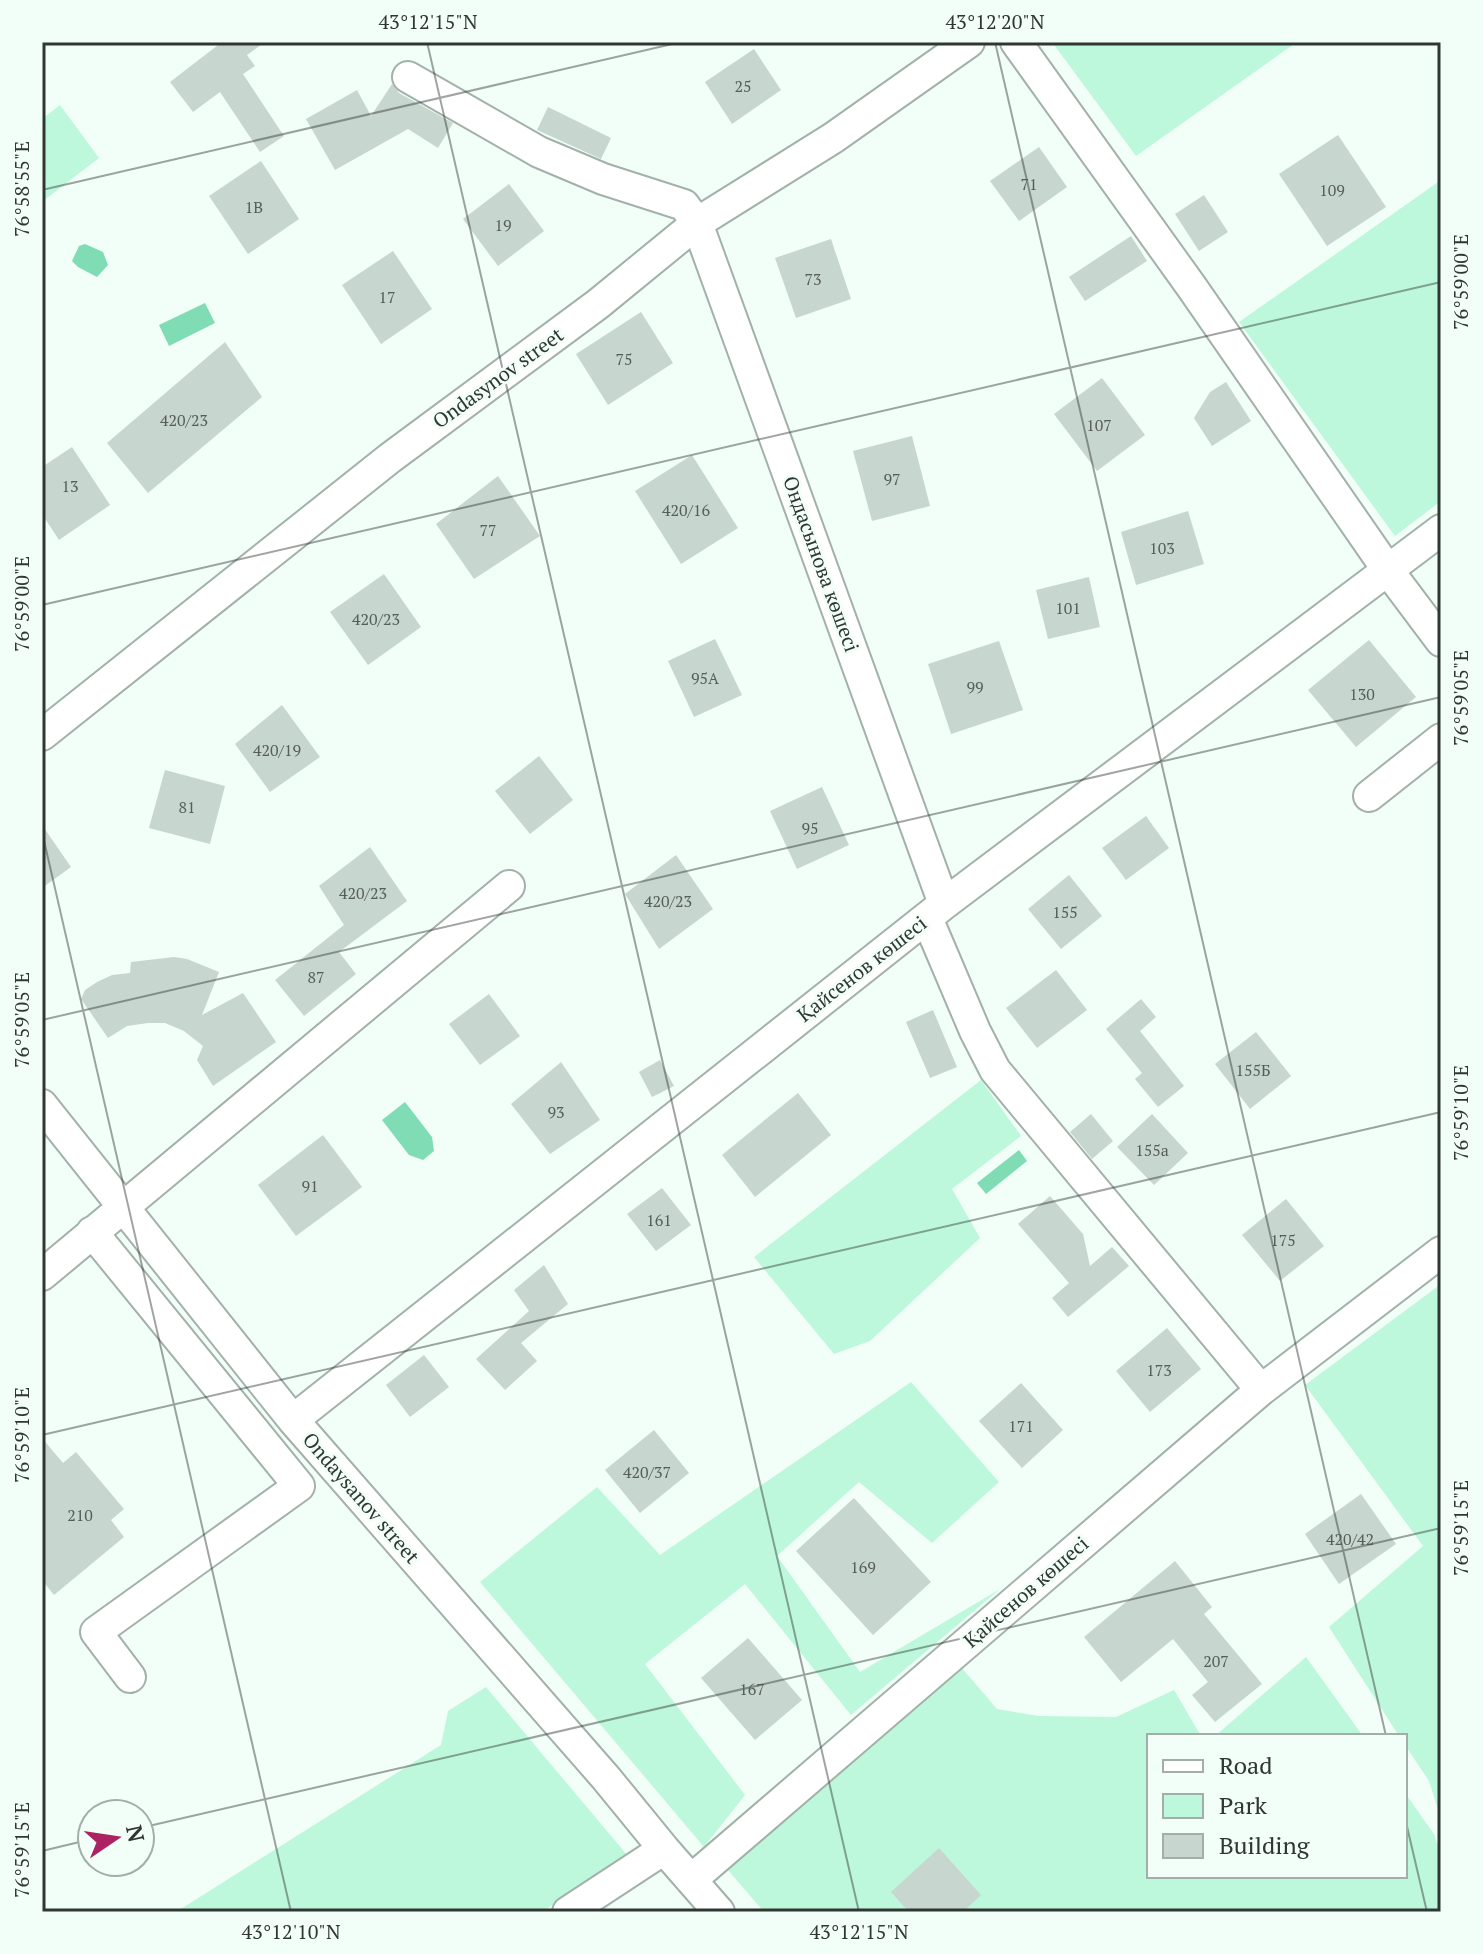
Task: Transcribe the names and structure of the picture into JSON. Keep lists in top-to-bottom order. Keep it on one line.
{"streets":{"street":["Ondasynov street","Ондасынова көшесі","Қайсенов көшесі","Ondaysanov street"]},"crossings":[["Ondasynov street","Ондасынова көшесі"],["Ондасынова көшесі","Қайсенов көшесі"],["Қайсенов көшесі","Ondaysanov street"]],"house_numbers":["25","71","109","1B","19","73","17","75","420/23","107","97","13","420/16","77","103","101","420/23","95А","99","130","420/19","81","95","420/23","420/23","155","87","155Б","93","155а","91","161","175","173","171","420/37","210","420/42","169","207","167"],"legend":["Road","Park","Building"],"north":"right","coordinates":["43°12'15\"N","43°12'20\"N","76°58'55\"E","76°59'00\"E","76°59'05\"E","76°59'10\"E","76°59'15\"E","43°12'10\"N"]}
